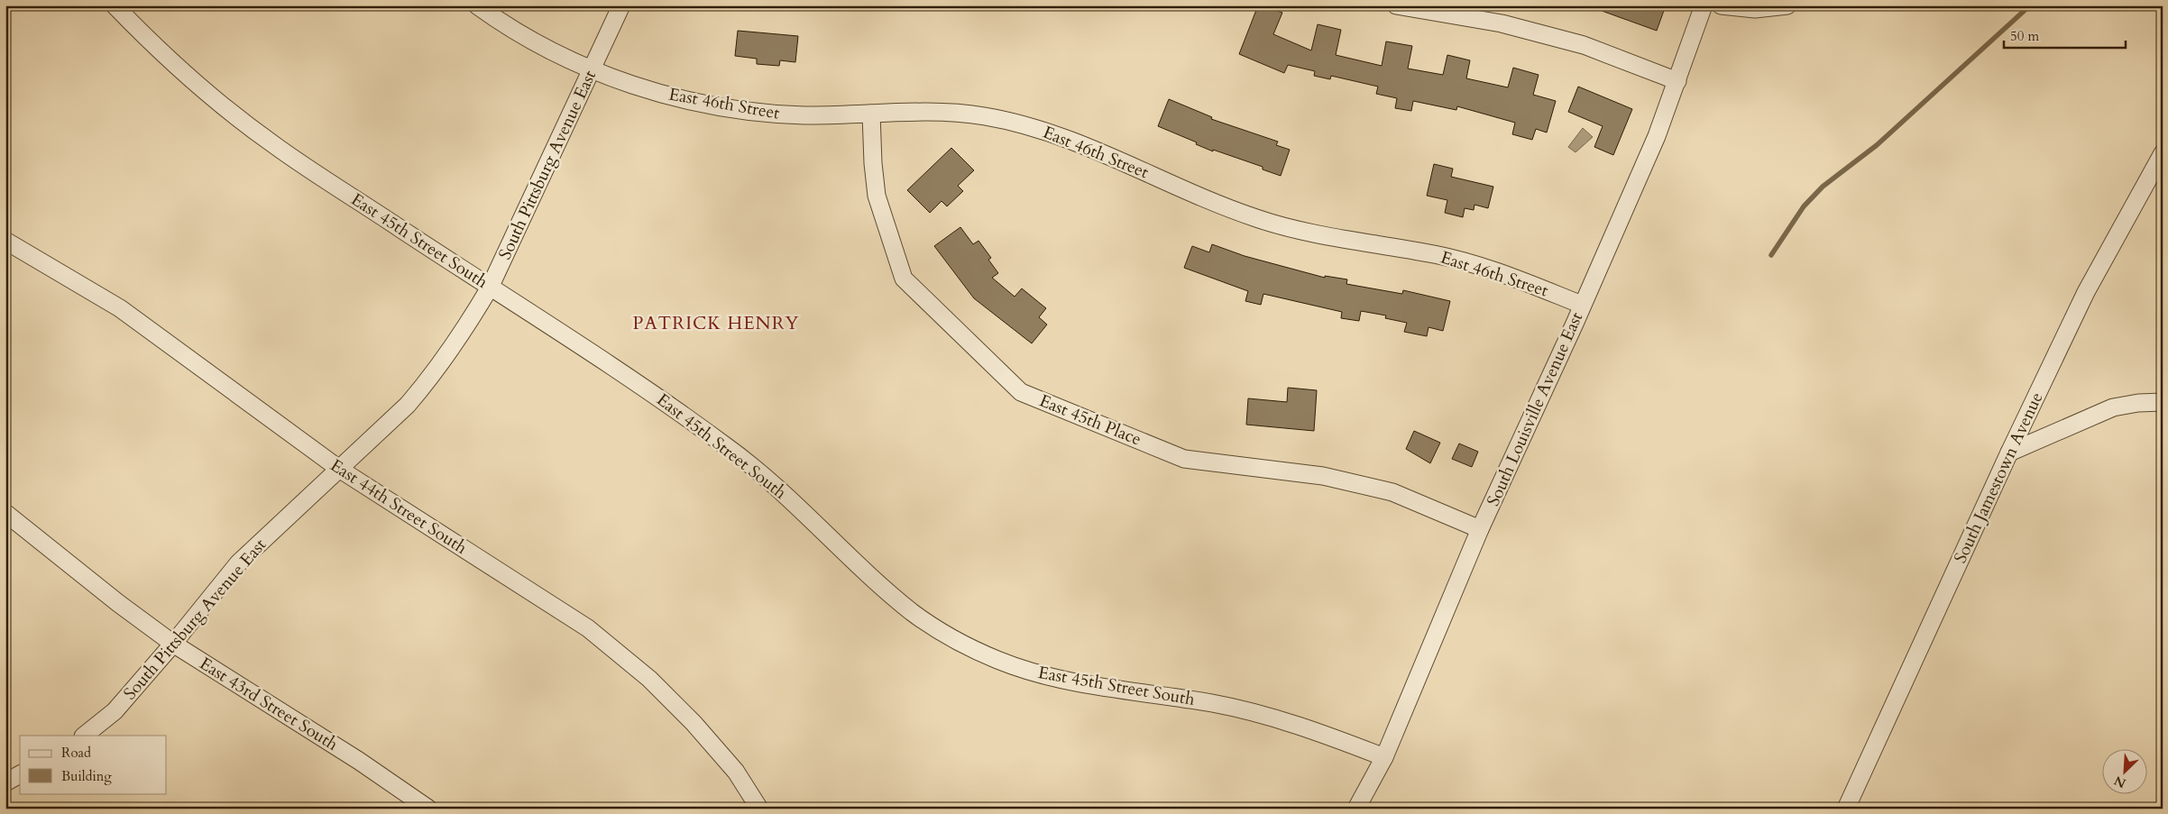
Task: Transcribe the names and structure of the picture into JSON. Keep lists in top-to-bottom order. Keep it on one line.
{"streets":{"street":["East 46th Street","South Pittsburg Avenue East","East 45th Street South","South Louisville Avenue East","East 45th Place","South Jamestown Avenue","East 44th Street South","East 43rd Street South"]},"crossings":[["East 46th Street","South Pittsburg Avenue East"],["East 46th Street","South Louisville Avenue East"],["East 46th Street","East 45th Place"],["South Pittsburg Avenue East","East 45th Street South"],["South Pittsburg Avenue East","East 44th Street South"],["South Pittsburg Avenue East","East 43rd Street South"],["East 45th Street South","South Louisville Avenue East"],["South Louisville Avenue East","East 45th Place"]],"districts":["PATRICK HENRY"],"legend":["Road","Building"],"scale_bar":"50 m","north":"bottom left"}
